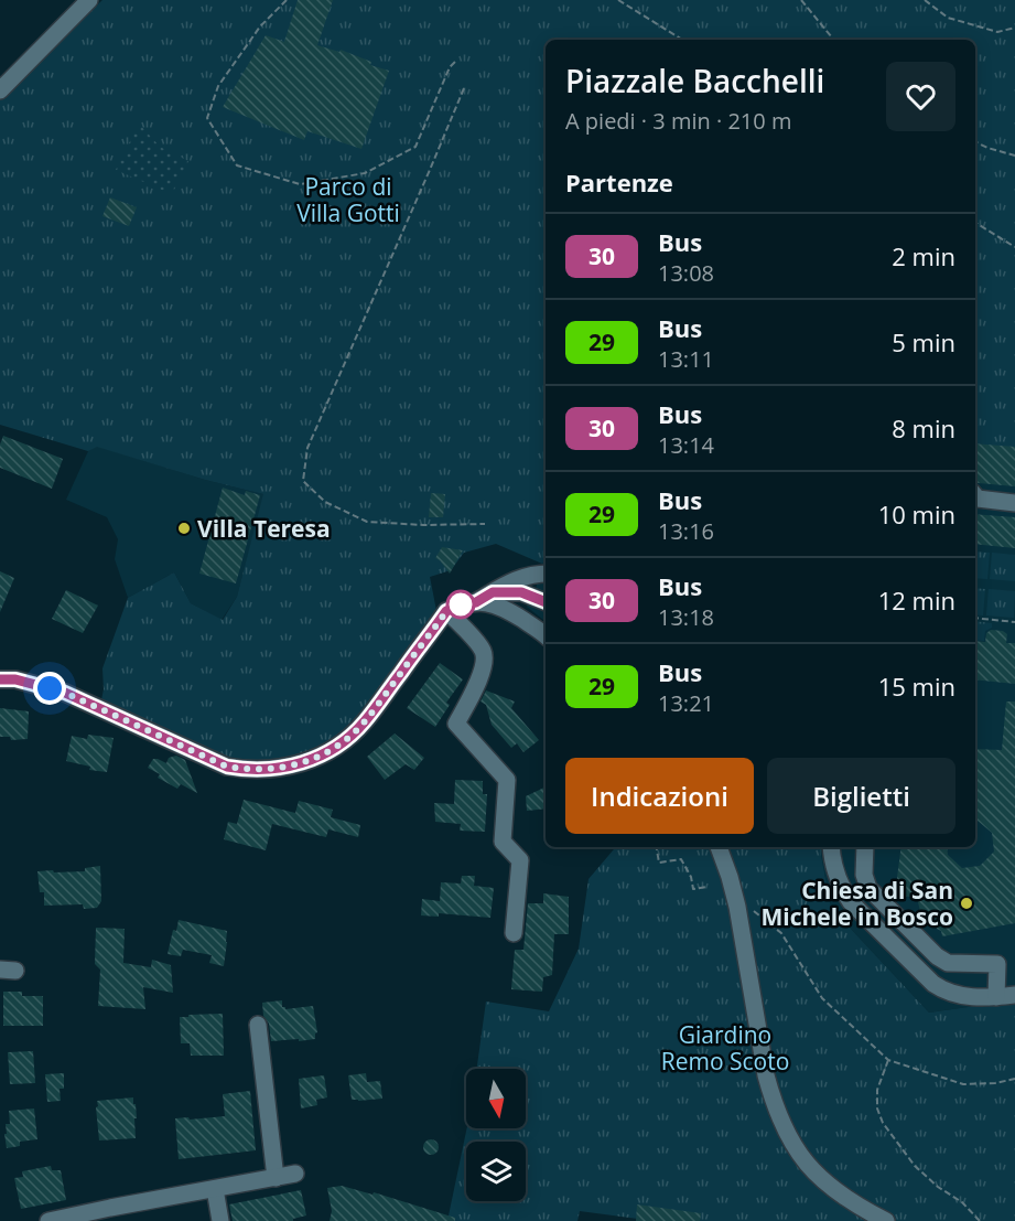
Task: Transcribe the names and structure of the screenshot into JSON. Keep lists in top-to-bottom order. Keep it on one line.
{"parks":["Parco di Villa Gotti","Giardino Remo Scoto"],"places":["Villa Teresa","Chiesa di San Michele in Bosco"],"lines":["bus line 30"],"north":"bottom","page":{"heading":[["Piazzale Bacchelli","A piedi · 3 min · 210 m"],"Partenze"],"list":[{"mark":"30","name":"Bus","note":"13:08","value":"2 min"},{"mark":"29","name":"Bus","note":"13:11","value":"5 min"},{"mark":"30","name":"Bus","note":"13:14","value":"8 min"},{"mark":"29","name":"Bus","note":"13:16","value":"10 min"},{"mark":"30","name":"Bus","note":"13:18","value":"12 min"},{"mark":"29","name":"Bus","note":"13:21","value":"15 min"}],"buttons":["Indicazioni","Biglietti"]}}
